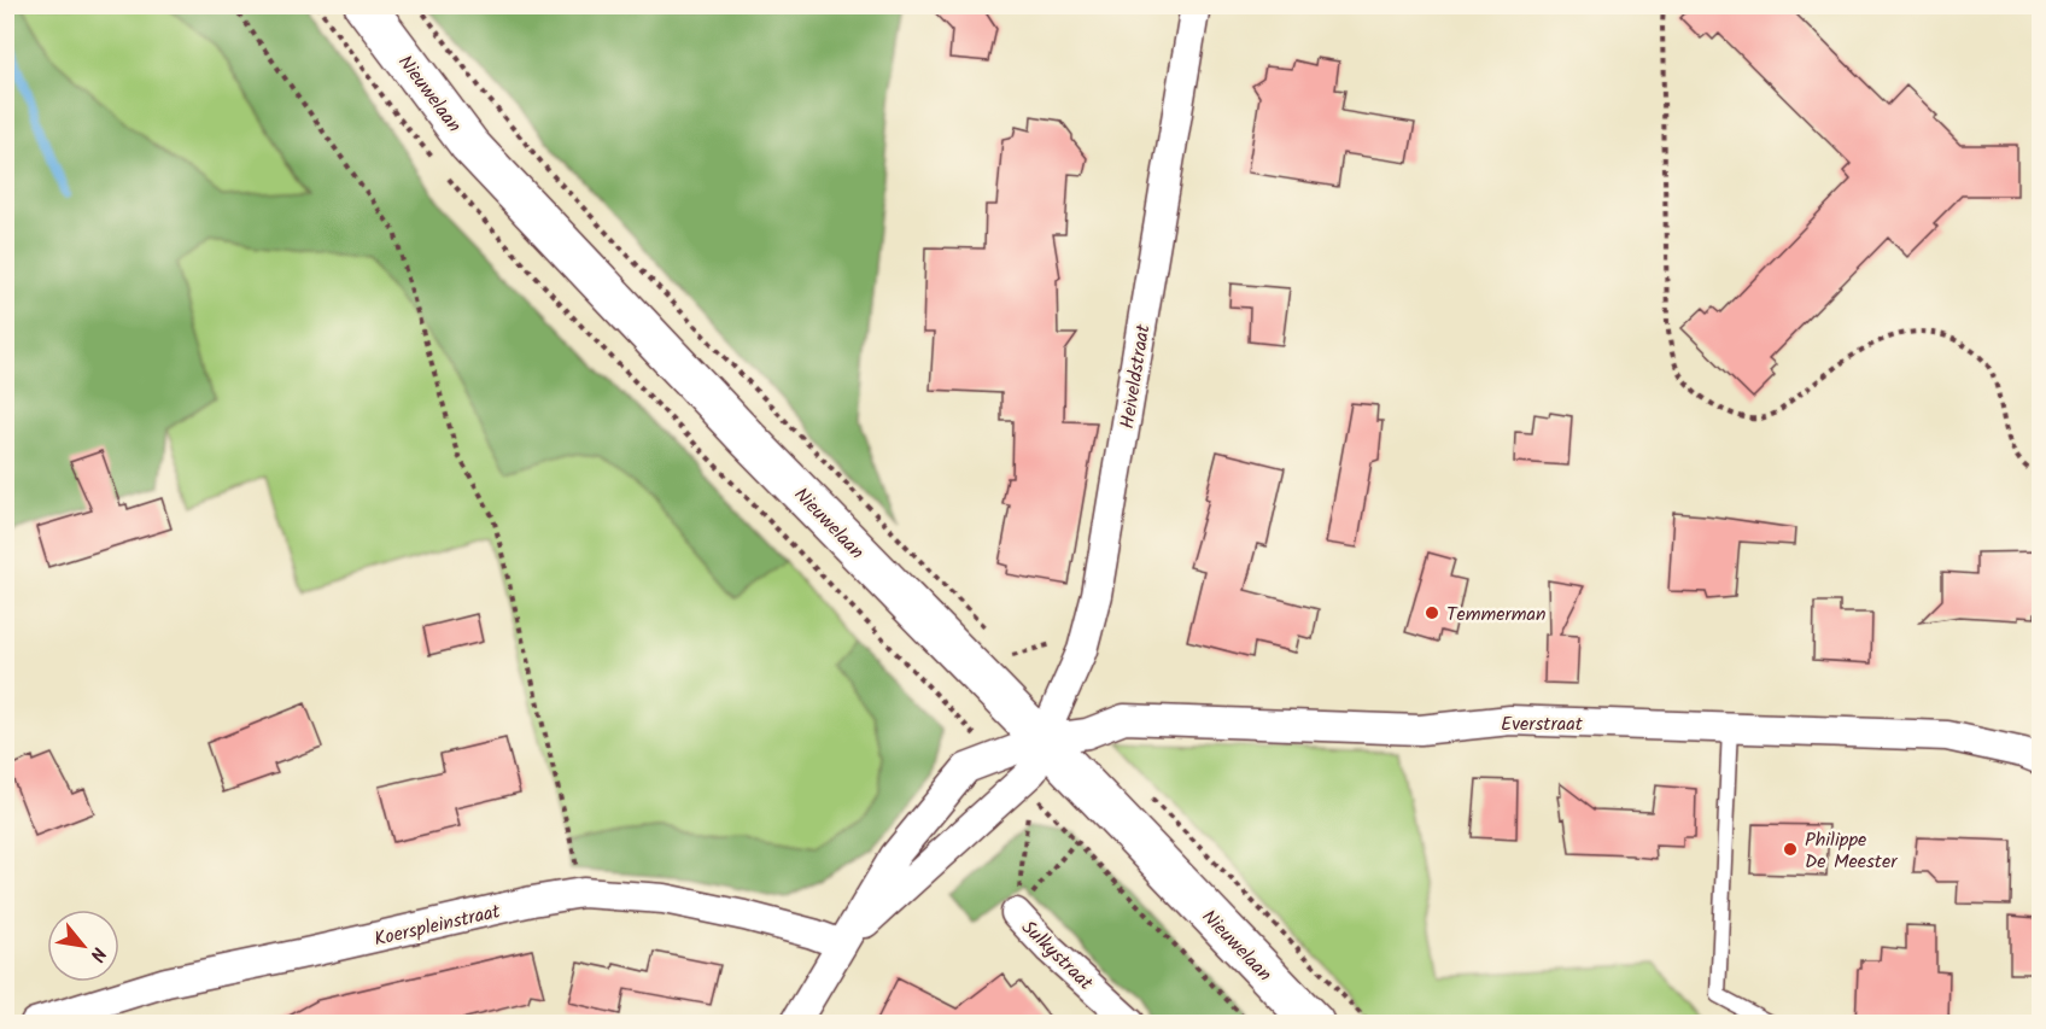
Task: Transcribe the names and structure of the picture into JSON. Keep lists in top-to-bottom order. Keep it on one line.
{"streets":{"main road":["Nieuwelaan"],"street":["Heiveldstraat","Everstraat","Koerspleinstraat","Sulkystraat"]},"crossings":[["Nieuwelaan","Heiveldstraat"],["Nieuwelaan","Everstraat"],["Heiveldstraat","Everstraat"],["Heiveldstraat","Koerspleinstraat"]],"places":["Temmerman","Philippe De Meester"],"north":"bottom right"}
